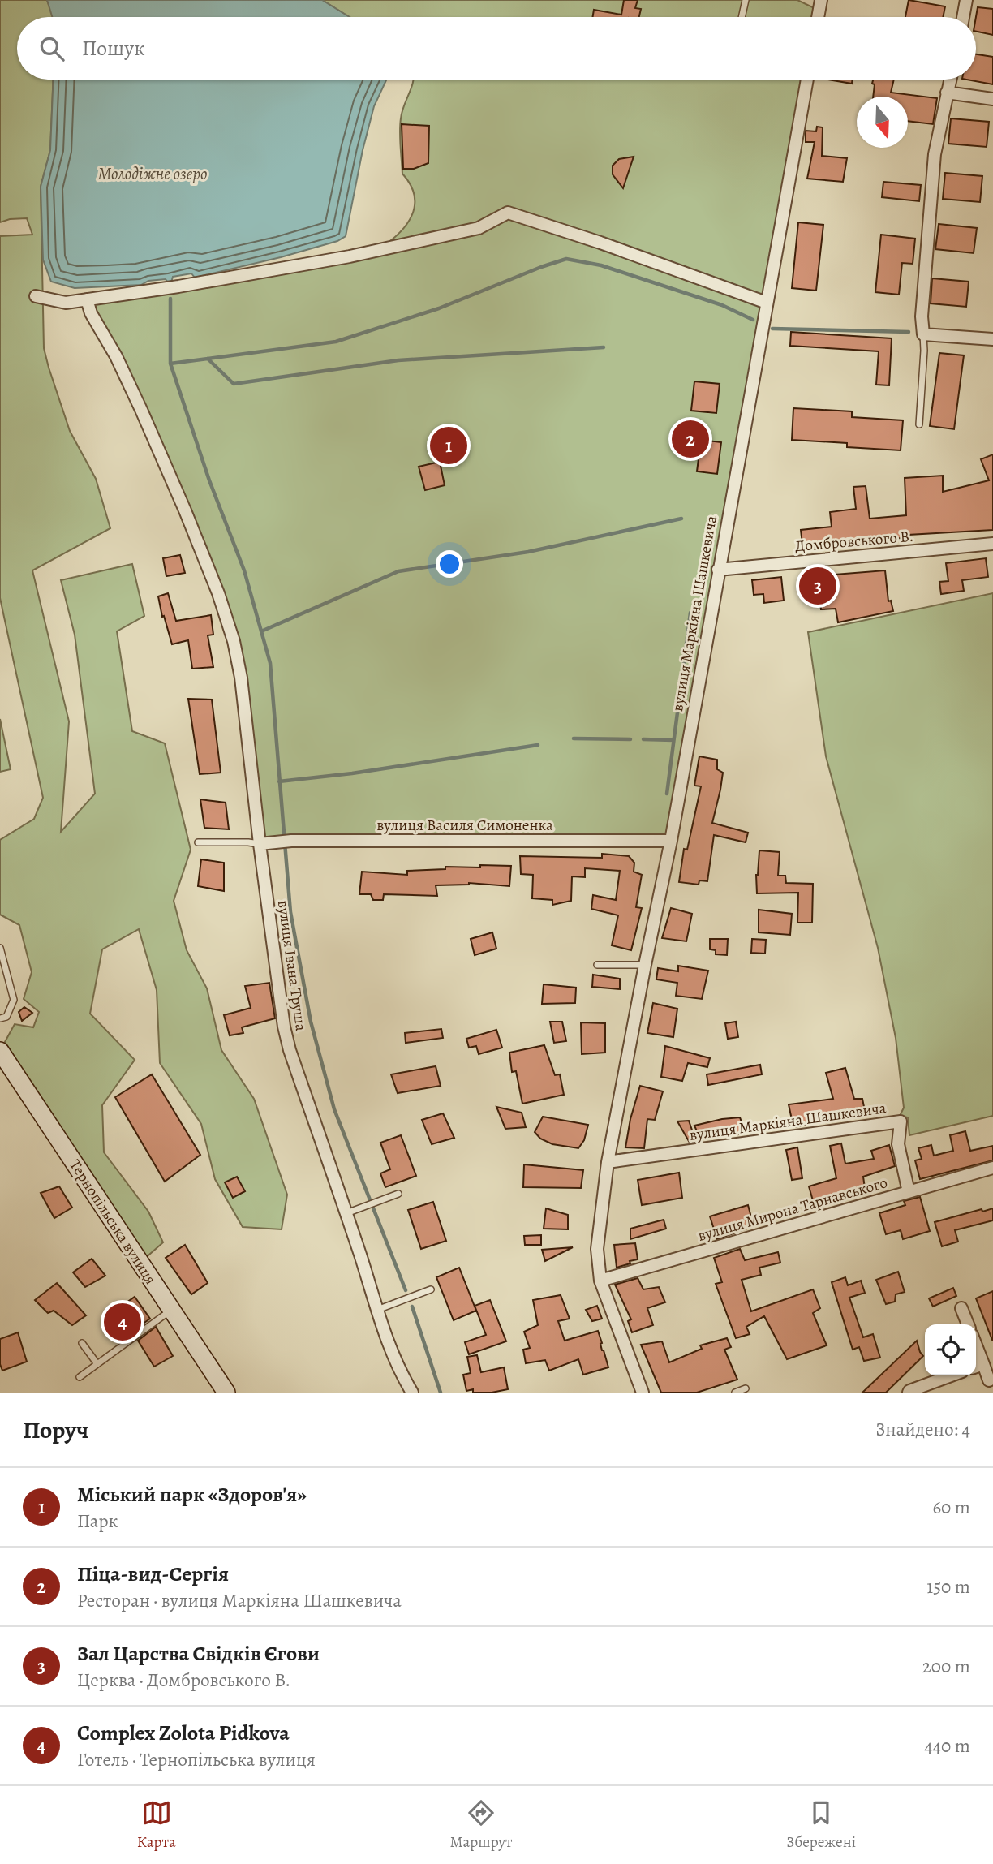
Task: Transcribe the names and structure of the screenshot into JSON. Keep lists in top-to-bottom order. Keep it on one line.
{"streets":{"street":["Домбровського В.","вулиця Маркіяна Шашкевича","вулиця Василя Симоненка","вулиця Івана Труша","вулиця Мирона Тарнавського","Тернопільська вулиця"]},"crossings":[["Домбровського В.","вулиця Маркіяна Шашкевича"],["вулиця Маркіяна Шашкевича","вулиця Василя Симоненка"],["вулиця Маркіяна Шашкевича","вулиця Мирона Тарнавського"],["вулиця Василя Симоненка","вулиця Івана Труша"]],"water":["Молодіжне озеро"],"north":"bottom","page":{"search":"Пошук","pins":["2","1","3","4"],"heading":["Поруч","Знайдено: 4"],"list":[{"mark":"1","name":"Міський парк «Здоров'я»","note":"Парк","value":"60 m"},{"mark":"2","name":"Піца-вид-Сергія","note":"Ресторан · вулиця Маркіяна Шашкевича","value":"150 m"},{"mark":"3","name":"Зал Царства Свідків Єгови","note":"Церква · Домбровського В.","value":"200 m"},{"mark":"4","name":"Complex Zolota Pidkova","note":"Готель · Тернопільська вулиця","value":"440 m"}],"nav":["Карта","Маршрут","Збережені"]}}
